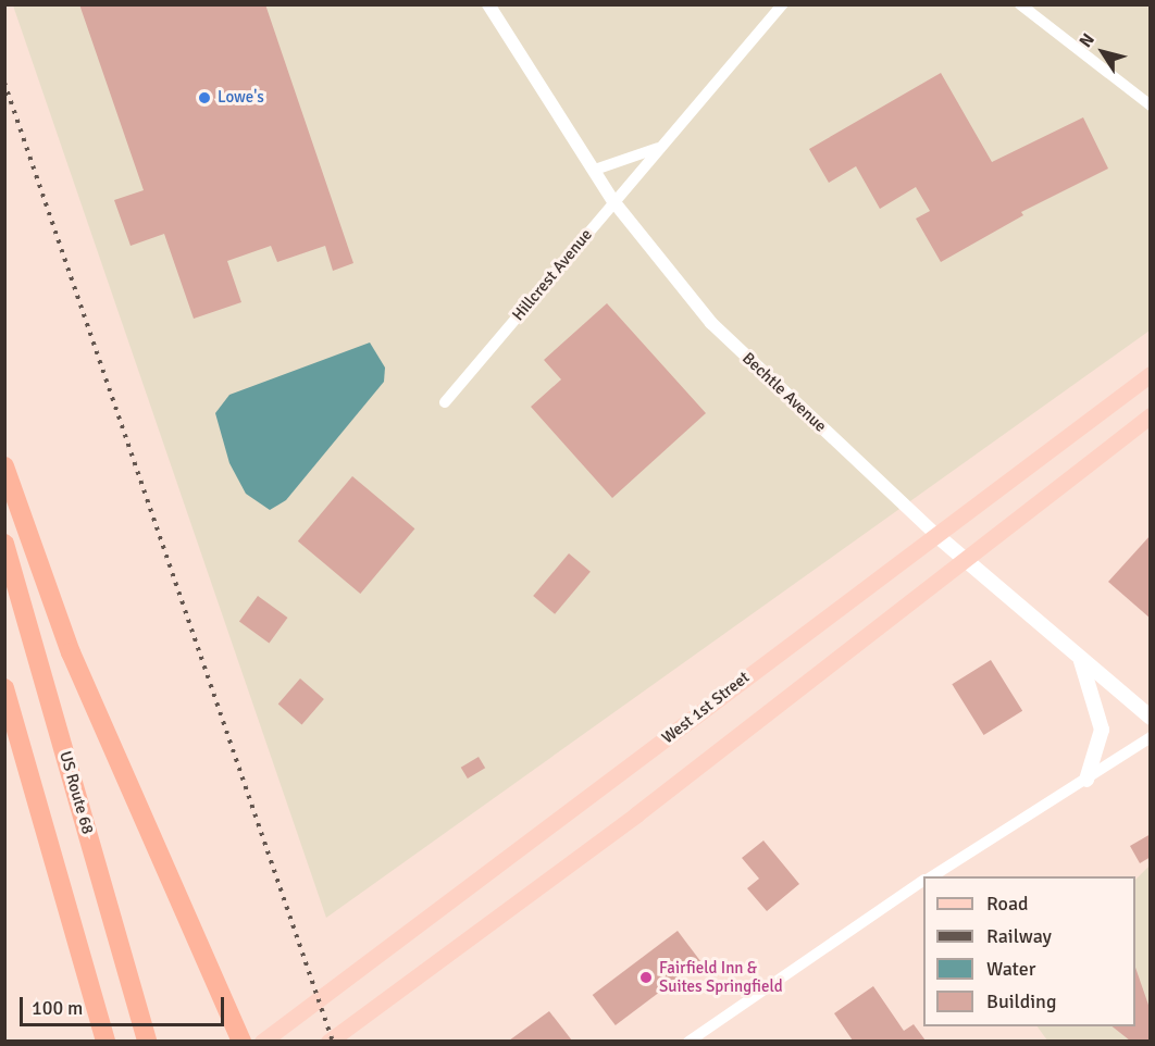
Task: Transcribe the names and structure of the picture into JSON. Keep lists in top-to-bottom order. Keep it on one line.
{"streets":{"highway":["US Route 68"],"main road":["Bechtle Avenue","West 1st Street"],"street":["Hillcrest Avenue"]},"crossings":[["Hillcrest Avenue","Bechtle Avenue"],["Bechtle Avenue","West 1st Street"]],"places":["Lowe's","Fairfield Inn & Suites Springfield"],"legend":["Road","Railway","Water","Building"],"scale_bar":"100 m","north":"top left"}
